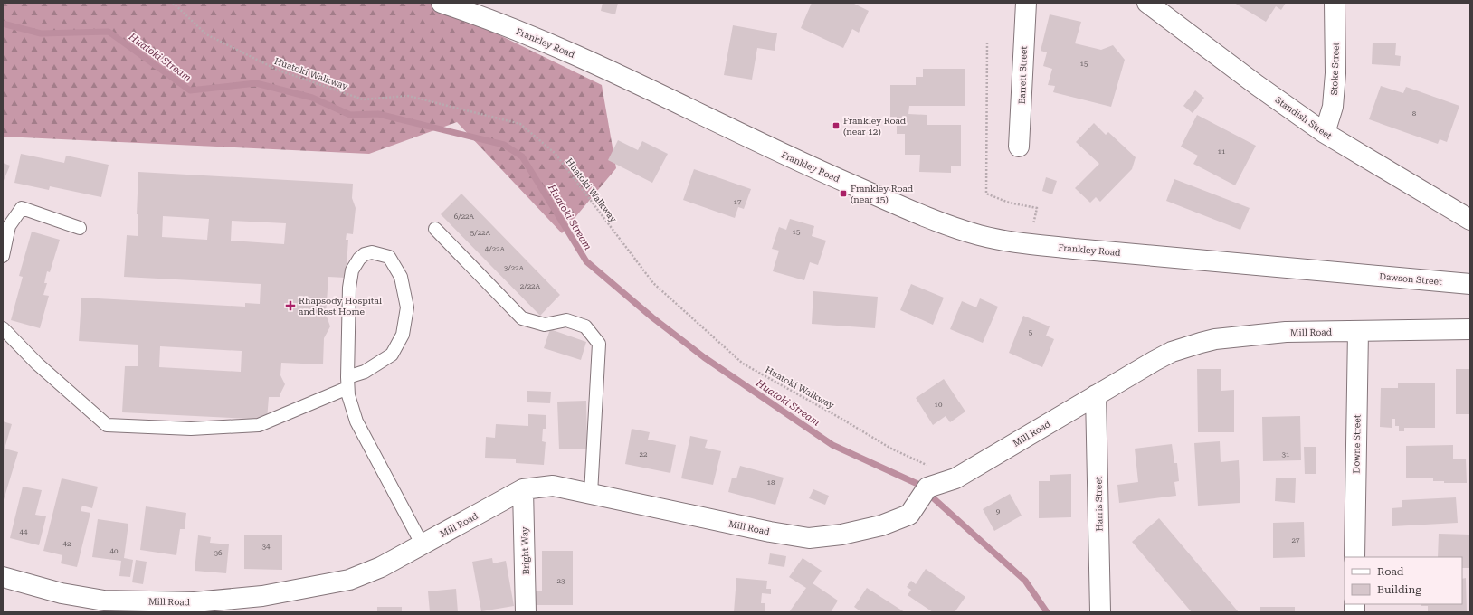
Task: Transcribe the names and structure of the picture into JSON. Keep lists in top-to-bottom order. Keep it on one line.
{"streets":{"street":["Frankley Road","Stoke Street","Barrett Street","Standish Street","Dawson Street","Mill Road","Downe Street","Harris Street","Bright Way"],"path":["Huatoki Walkway"]},"crossings":[["Frankley Road","Dawson Street"],["Stoke Street","Standish Street"],["Huatoki Walkway","Mill Road"],["Mill Road","Downe Street"],["Mill Road","Harris Street"],["Mill Road","Bright Way"]],"water":["Huatoki Stream"],"places":{"transit":["Frankley Road (near 12)","Frankley Road (near 15)"],"health":["Rhapsody Hospital and Rest Home"]},"house_numbers":["15","8","11","17","6/22A","15","5/22A","4/22A","3/22A","2/22A","5","10","22","31","18","9","44","27","42","34","40","36","23"],"legend":["Road","Building"]}
